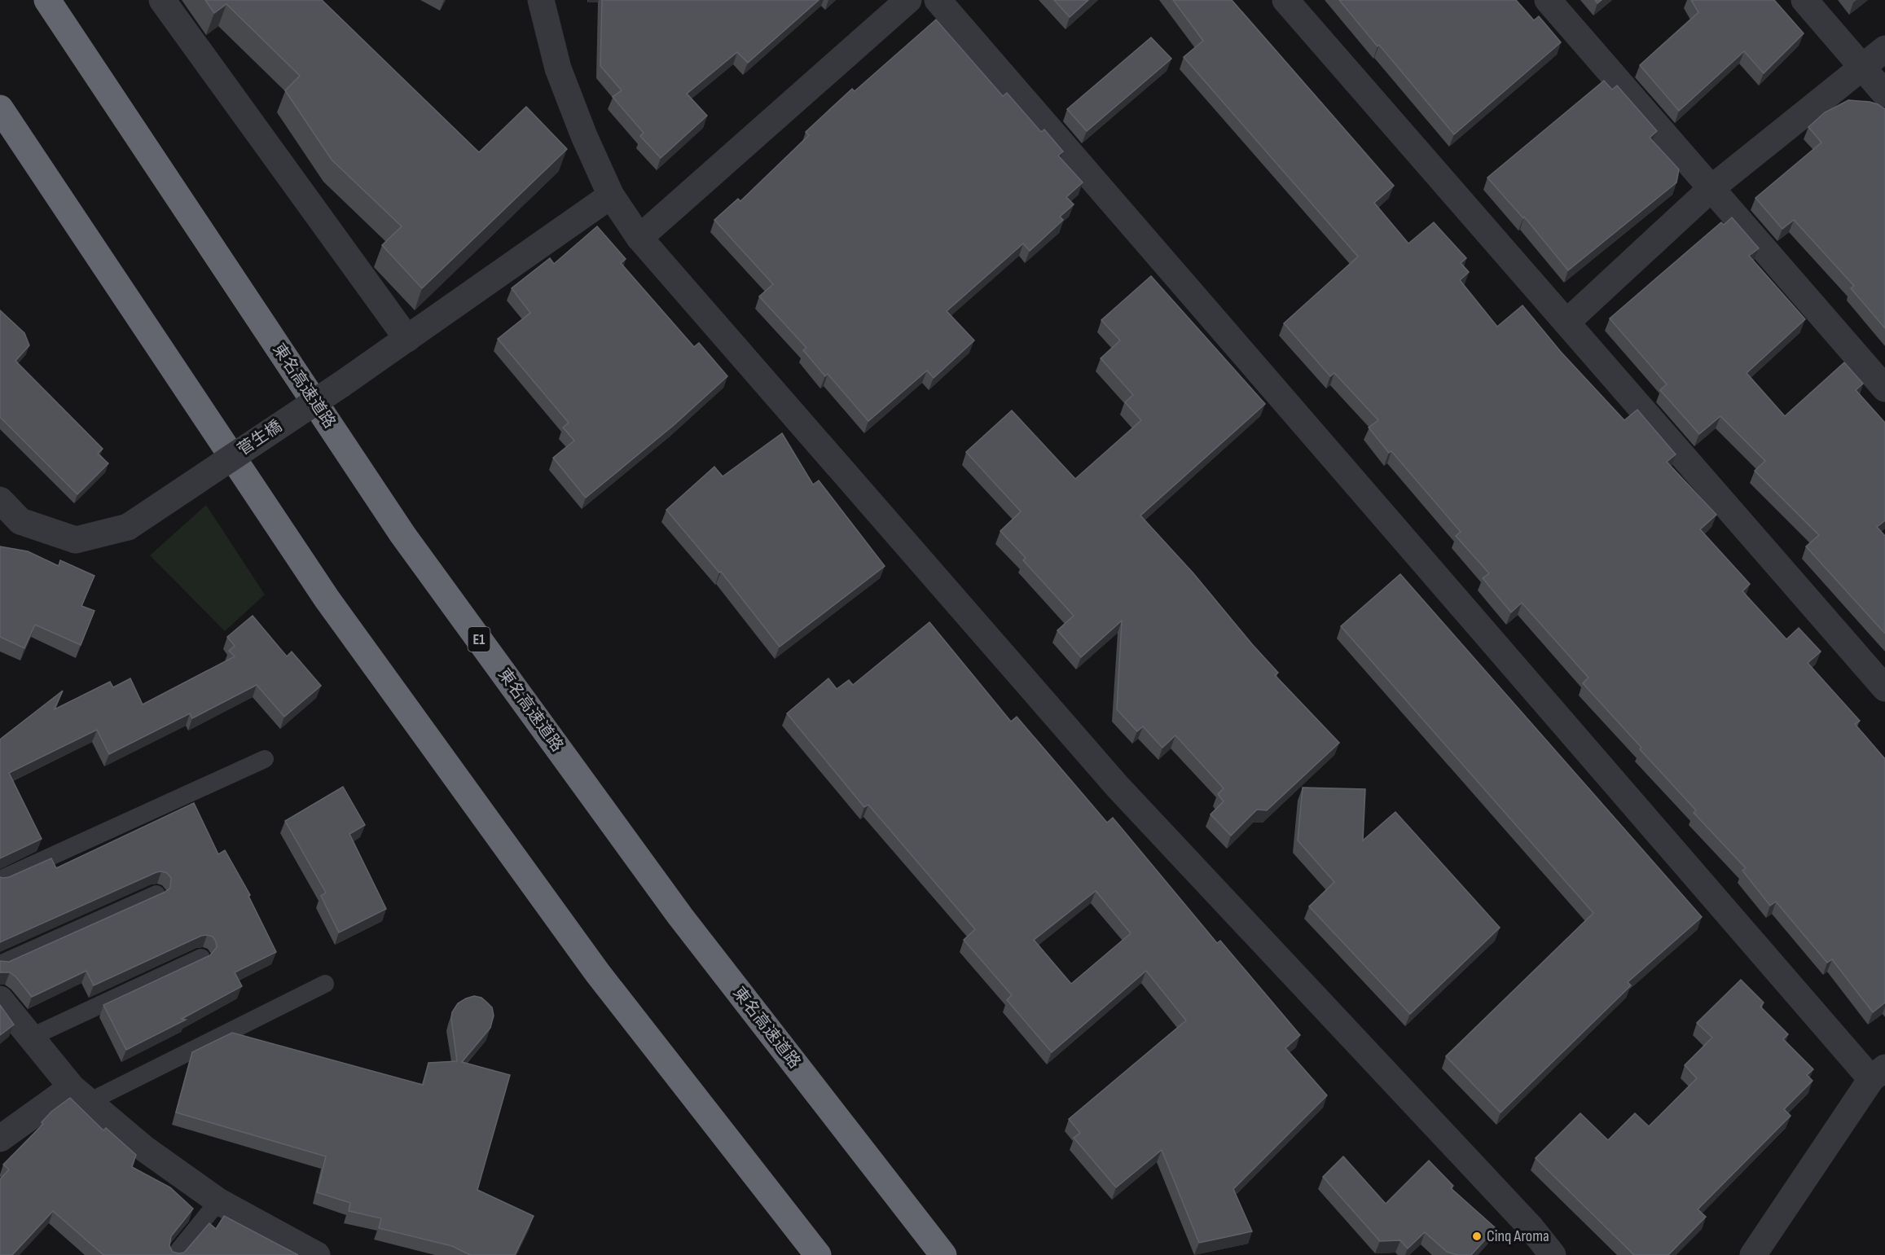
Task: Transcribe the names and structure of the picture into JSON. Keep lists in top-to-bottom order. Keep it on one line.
{"streets":{"highway":["東名高速道路","E1"],"street":["菅生橋"]},"places":["Cinq Aroma"]}
